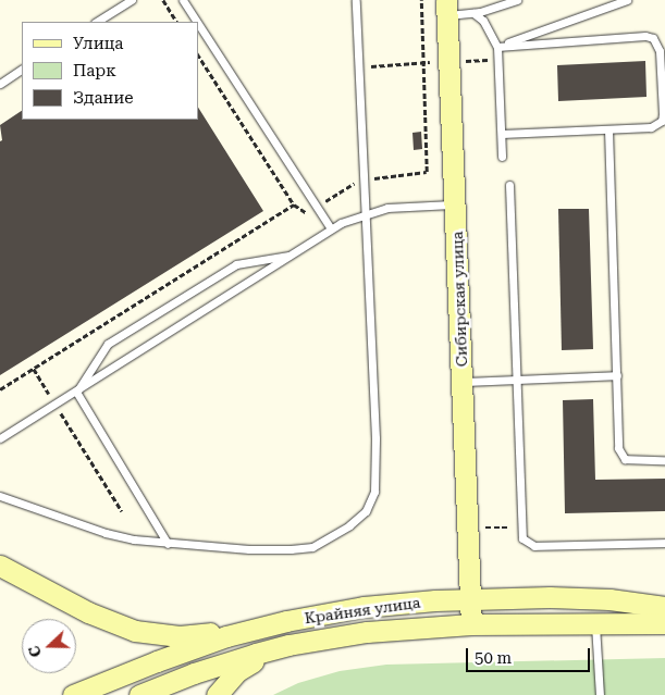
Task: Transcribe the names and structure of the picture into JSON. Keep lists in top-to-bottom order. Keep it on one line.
{"streets":{"main road":["Сибирская улица","Крайняя улица"]},"crossings":[["Сибирская улица","Крайняя улица"]],"legend":["Улица","Парк","Здание"],"scale_bar":"50 m","north":"left"}
